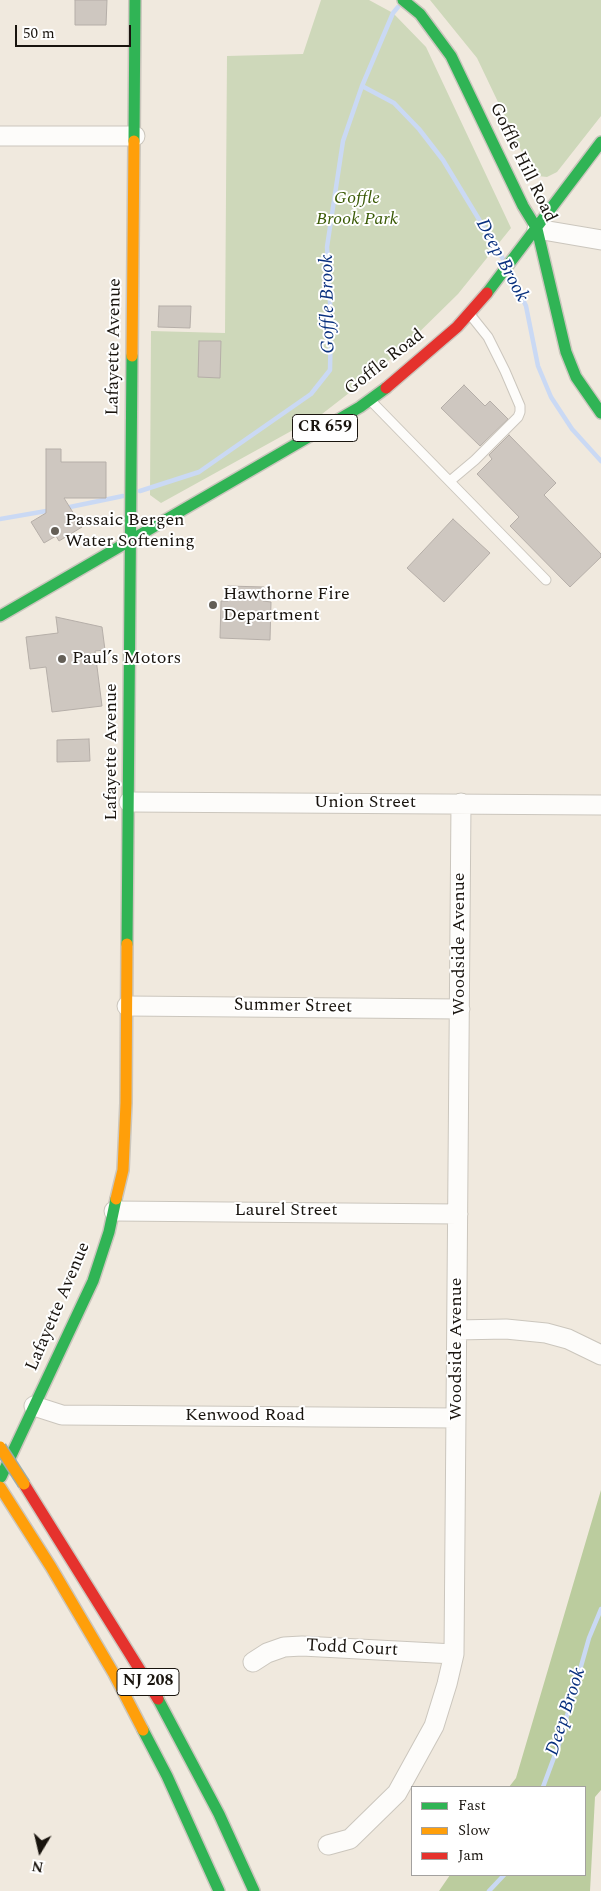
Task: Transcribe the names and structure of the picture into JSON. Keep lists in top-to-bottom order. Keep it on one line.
{"streets":{"main road":["Goffle Hill Road","Lafayette Avenue","Goffle Road","CR 659","NJ 208"],"street":["Union Street","Woodside Avenue","Summer Street","Laurel Street","Kenwood Road","Todd Court"]},"crossings":[["Goffle Hill Road","Goffle Road"],["Lafayette Avenue","Goffle Road"],["Lafayette Avenue","Union Street"],["Lafayette Avenue","Summer Street"],["Lafayette Avenue","Laurel Street"],["Lafayette Avenue","Kenwood Road"],["Union Street","Woodside Avenue"],["Woodside Avenue","Summer Street"],["Woodside Avenue","Laurel Street"],["Woodside Avenue","Kenwood Road"],["Woodside Avenue","Todd Court"]],"water":["Deep Brook","Goffle Brook"],"parks":["Goffle Brook Park"],"places":["Passaic Bergen Water Softening","Hawthorne Fire Department","Paul’s Motors"],"legend":["Fast","Slow","Jam"],"scale_bar":"50 m","north":"bottom"}
